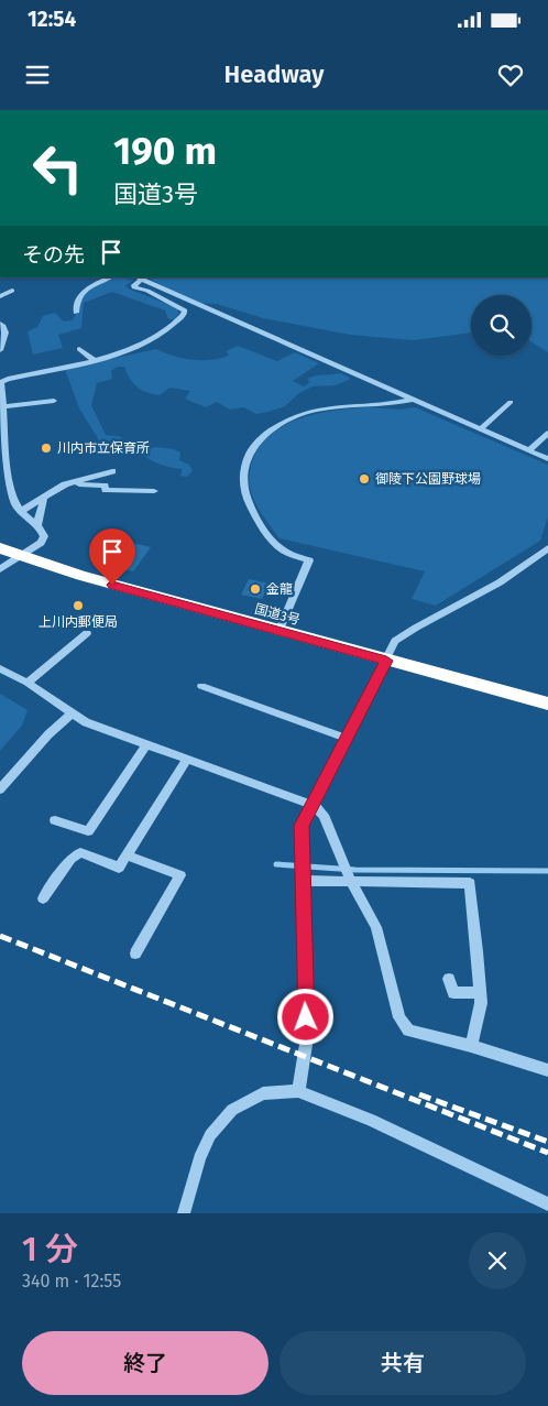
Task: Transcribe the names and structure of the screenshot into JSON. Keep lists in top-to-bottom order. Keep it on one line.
{"streets":{"highway":["国道3号"]},"places":["川内市立保育所","御陵下公園野球場","金龍","上川内郵便局"],"page":{"status":"12:54","header":"Headway","turn":["190 m","国道3号"],"then":"その先","heading":["1 分","340 m · 12:55"],"buttons":["終了","共有"]}}
